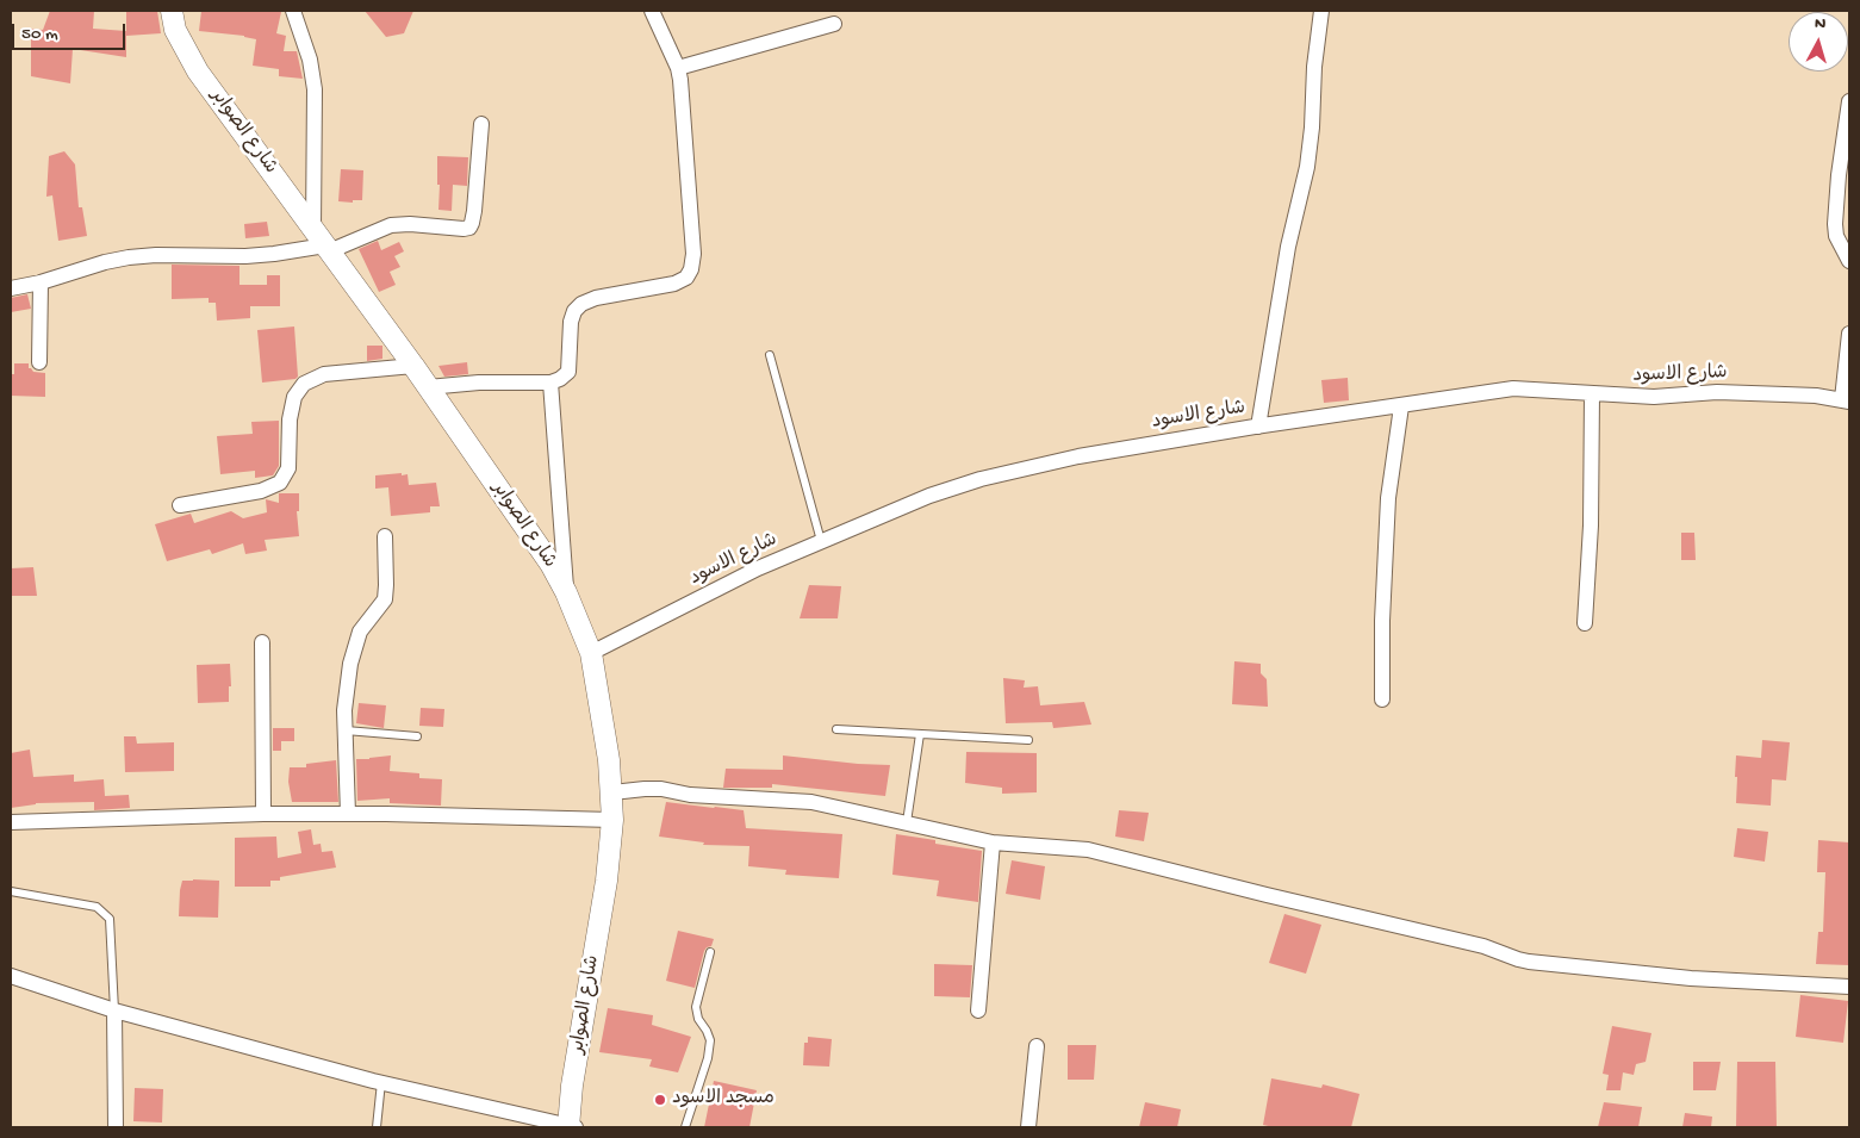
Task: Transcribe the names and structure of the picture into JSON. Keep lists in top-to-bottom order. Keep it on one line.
{"streets":{"street":["شارع الصوابر","شارع الاسود"]},"crossings":[["شارع الصوابر","شارع الاسود"]],"places":["مسجد الاسود"],"scale_bar":"50 m","north":"top"}
